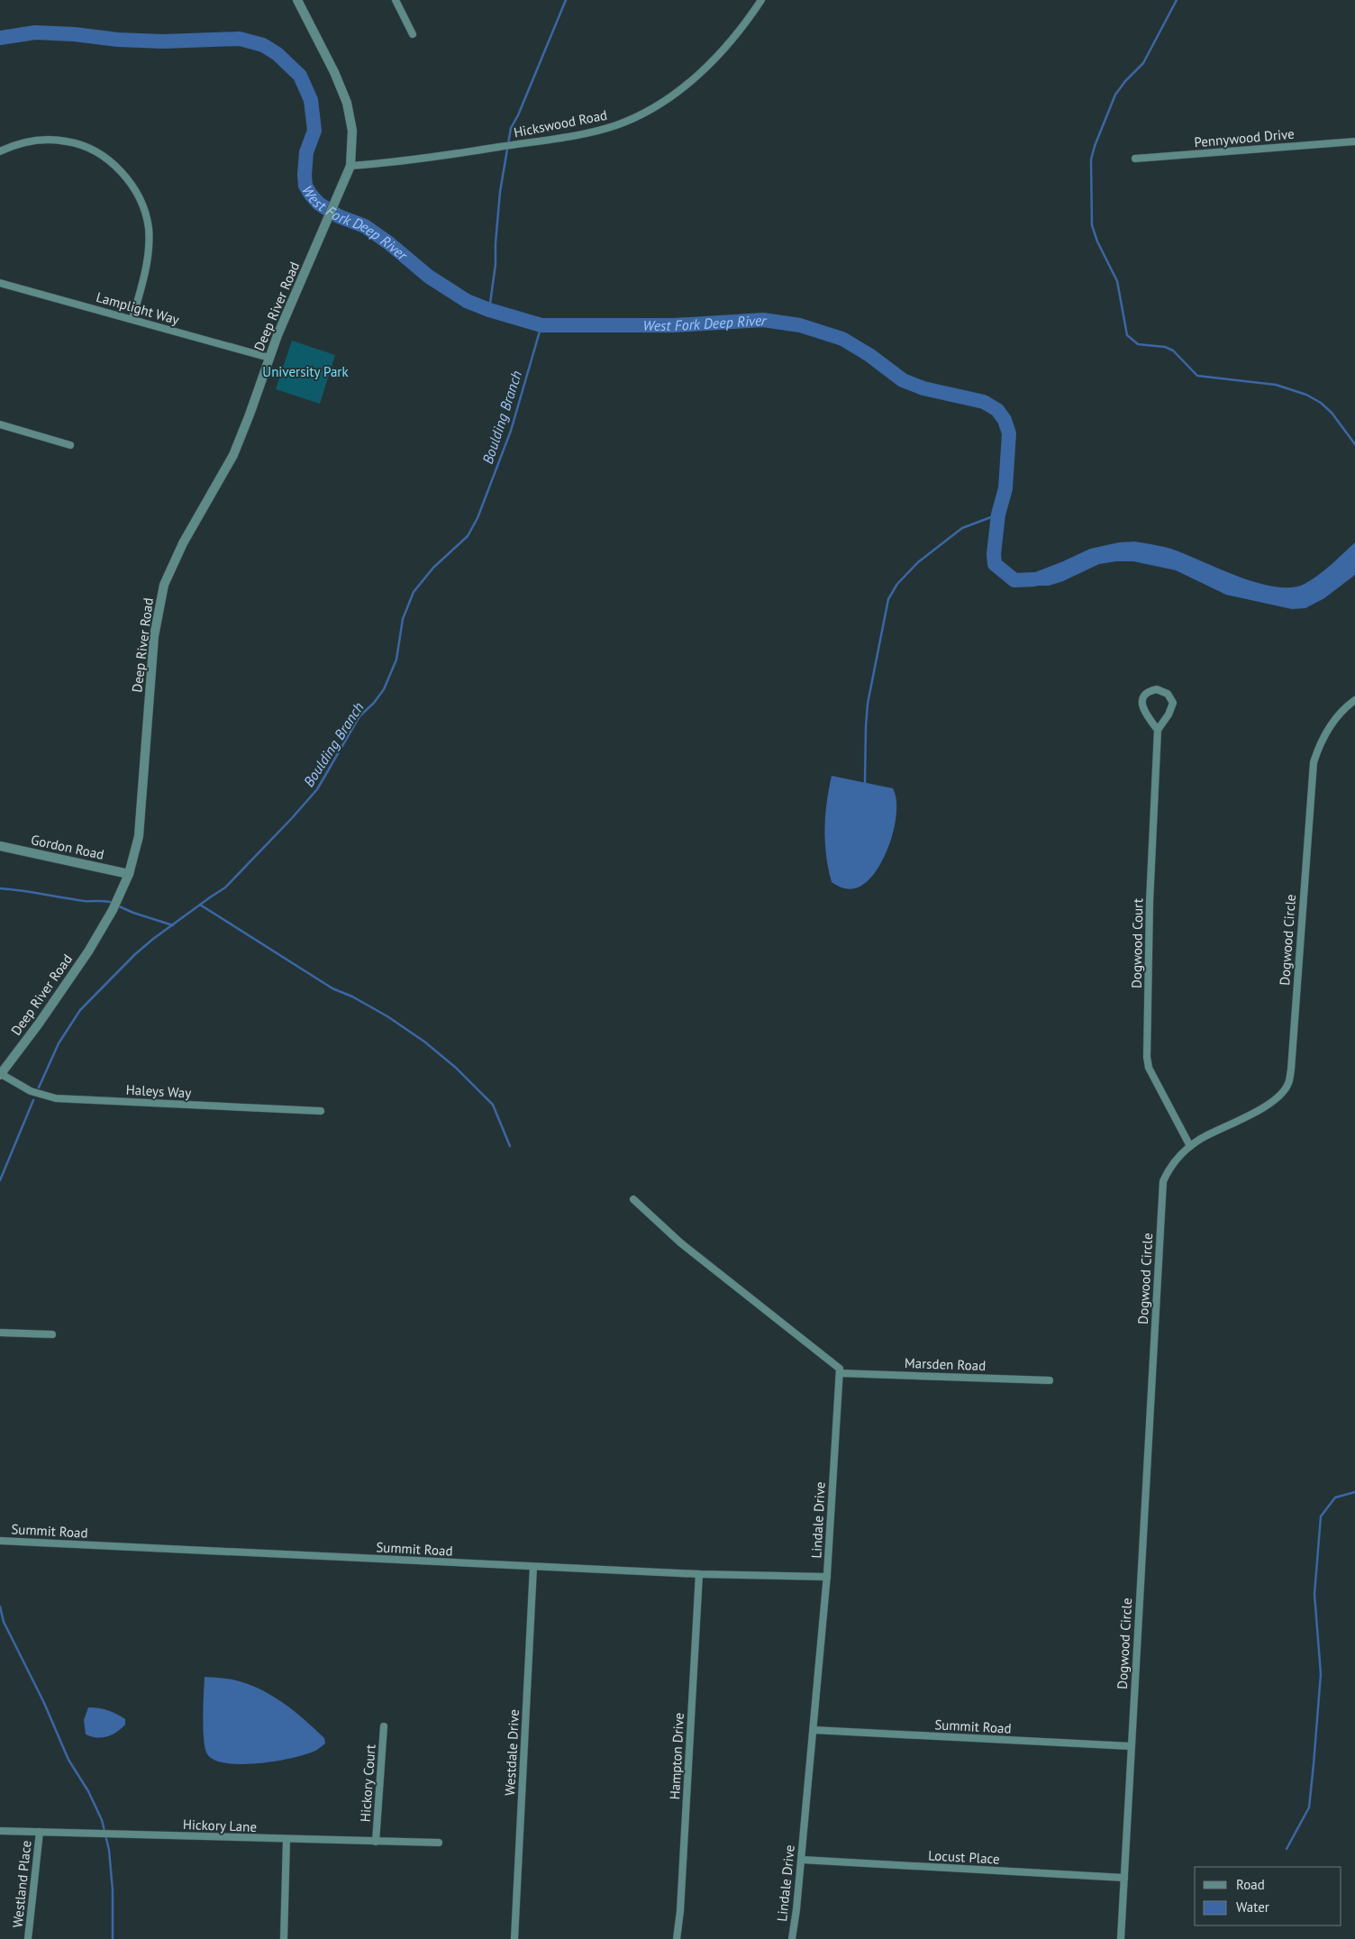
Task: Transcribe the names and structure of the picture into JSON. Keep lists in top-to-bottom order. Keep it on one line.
{"streets":{"street":["Hickswood Road","Pennywood Drive","Deep River Road","Lamplight Way","Gordon Road","Dogwood Circle","Dogwood Court","Haleys Way","Marsden Road","Lindale Drive","Summit Road","Westdale Drive","Hampton Drive","Hickory Court","Hickory Lane","Locust Place","Westland Place"]},"crossings":[["Hickswood Road","Deep River Road"],["Deep River Road","Lamplight Way"],["Deep River Road","Gordon Road"],["Deep River Road","Haleys Way"],["Dogwood Circle","Dogwood Court"],["Dogwood Circle","Summit Road"],["Dogwood Circle","Locust Place"],["Marsden Road","Lindale Drive"],["Lindale Drive","Summit Road"],["Lindale Drive","Locust Place"],["Summit Road","Westdale Drive"],["Summit Road","Hampton Drive"],["Hickory Court","Hickory Lane"],["Hickory Lane","Westland Place"]],"water":["West Fork Deep River","Boulding Branch"],"parks":["University Park"],"legend":["Road","Water"]}
